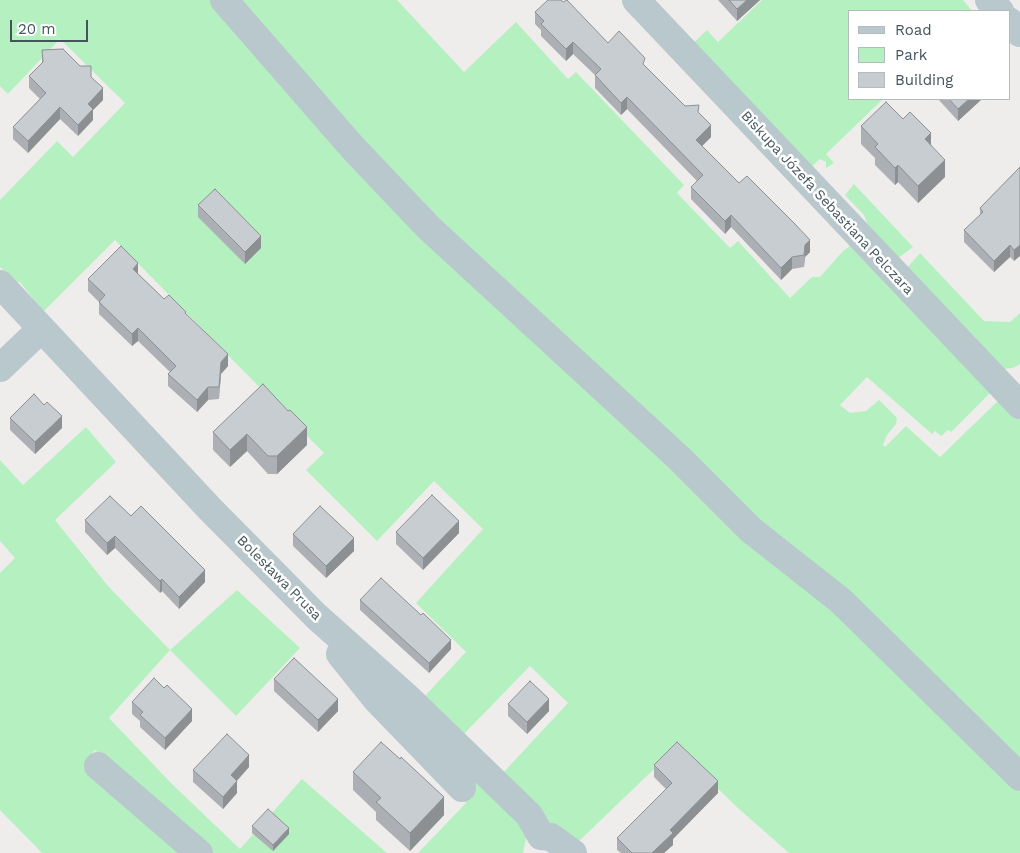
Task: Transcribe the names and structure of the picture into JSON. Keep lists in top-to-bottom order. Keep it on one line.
{"streets":{"street":["Biskupa Józefa Sebastiana Pelczara","Bolesława Prusa"]},"legend":["Road","Park","Building"],"scale_bar":"20 m"}
